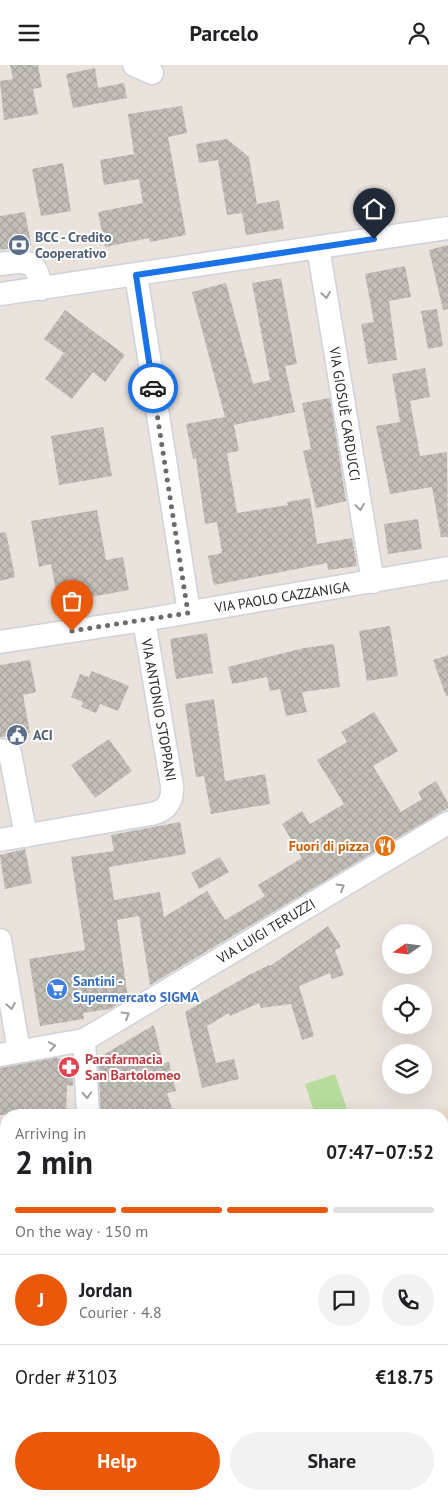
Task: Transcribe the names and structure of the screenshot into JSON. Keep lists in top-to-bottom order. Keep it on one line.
{"streets":{"street":["VIA GIOSUÈ CARDUCCI","VIA PAOLO CAZZANIGA","VIA ANTONIO STOPPANI","VIA LUIGI TERUZZI"]},"crossings":[["VIA GIOSUÈ CARDUCCI","VIA PAOLO CAZZANIGA"],["VIA PAOLO CAZZANIGA","VIA ANTONIO STOPPANI"]],"one_way":["VIA LUIGI TERUZZI"],"places":{"bank":["BCC - Credito Cooperativo"],"public building":["ACI"],"restaurant":["Fuori di pizza"],"supermarket":["Santini - Supermercato SIGMA"],"pharmacy":["Parafarmacia San Bartolomeo"]},"north":"left","page":{"header":"Parcelo","heading":["2 min","Arriving in","07:47–07:52"],"panel":["Jordan","Courier · 4.8","Order #3103","€18.75"],"bar":"On the way · 150 m","round":"J","buttons":["Help","Share"]}}
